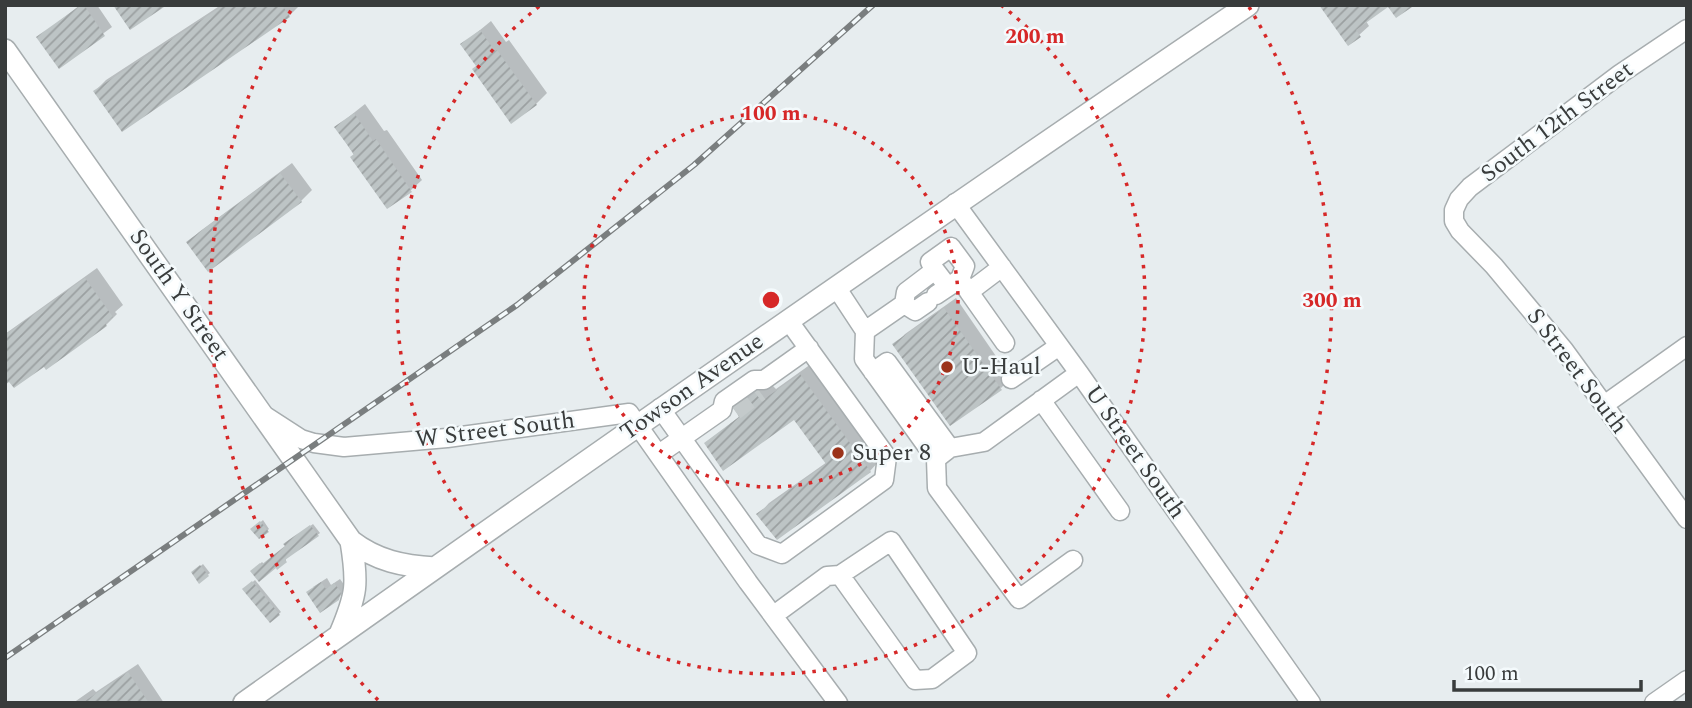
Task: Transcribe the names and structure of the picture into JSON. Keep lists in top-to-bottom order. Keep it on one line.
{"streets":{"main road":["South Y Street","Towson Avenue"],"street":["South 12th Street","S Street South","W Street South","U Street South"]},"crossings":[["South 12th Street","S Street South"],["South Y Street","Towson Avenue"],["South Y Street","W Street South"],["Towson Avenue","W Street South"],["Towson Avenue","U Street South"]],"places":["U-Haul","Super 8"],"scale_bar":"100 m","rings":["200 m","100 m","300 m"]}
